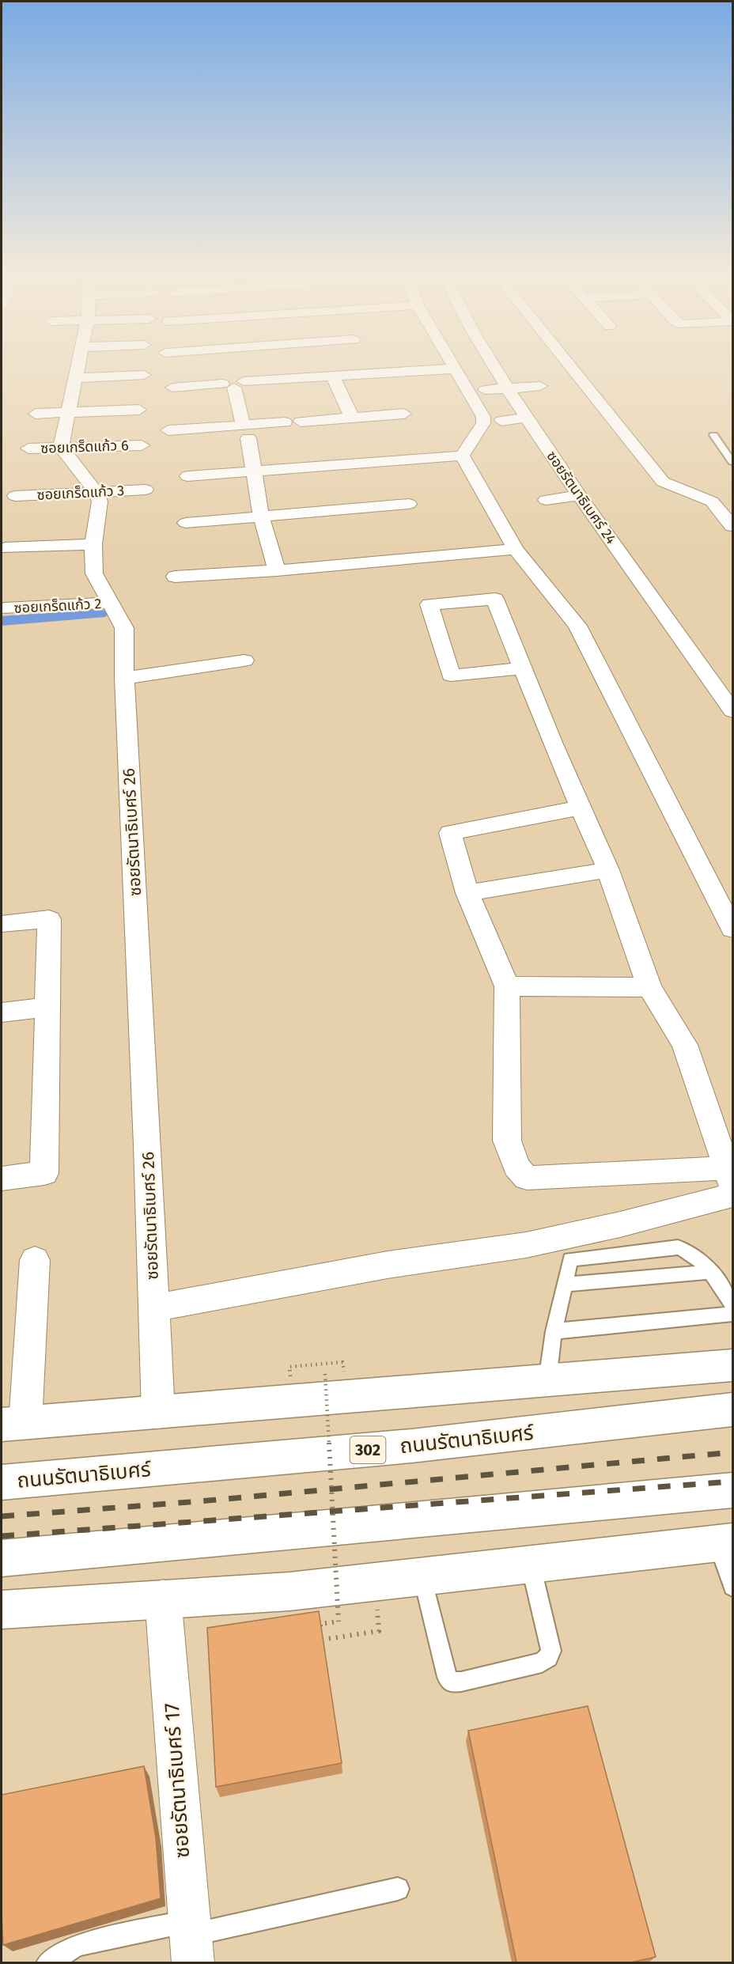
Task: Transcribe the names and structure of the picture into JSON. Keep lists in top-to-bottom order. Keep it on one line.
{"streets":{"main road":["ถนนรัตนาธิเบศร์","302"],"street":["ซอยเกร็ดแก้ว 6","ซอยเกร็ดแก้ว 3","ซอยรัตนาธิเบศร์ 24","ซอยเกร็ดแก้ว 2","ซอยรัตนาธิเบศร์ 26","ซอยรัตนาธิเบศร์ 17"]},"crossings":[["ซอยเกร็ดแก้ว 3","ซอยรัตนาธิเบศร์ 26"],["ซอยเกร็ดแก้ว 2","ซอยรัตนาธิเบศร์ 26"]]}
